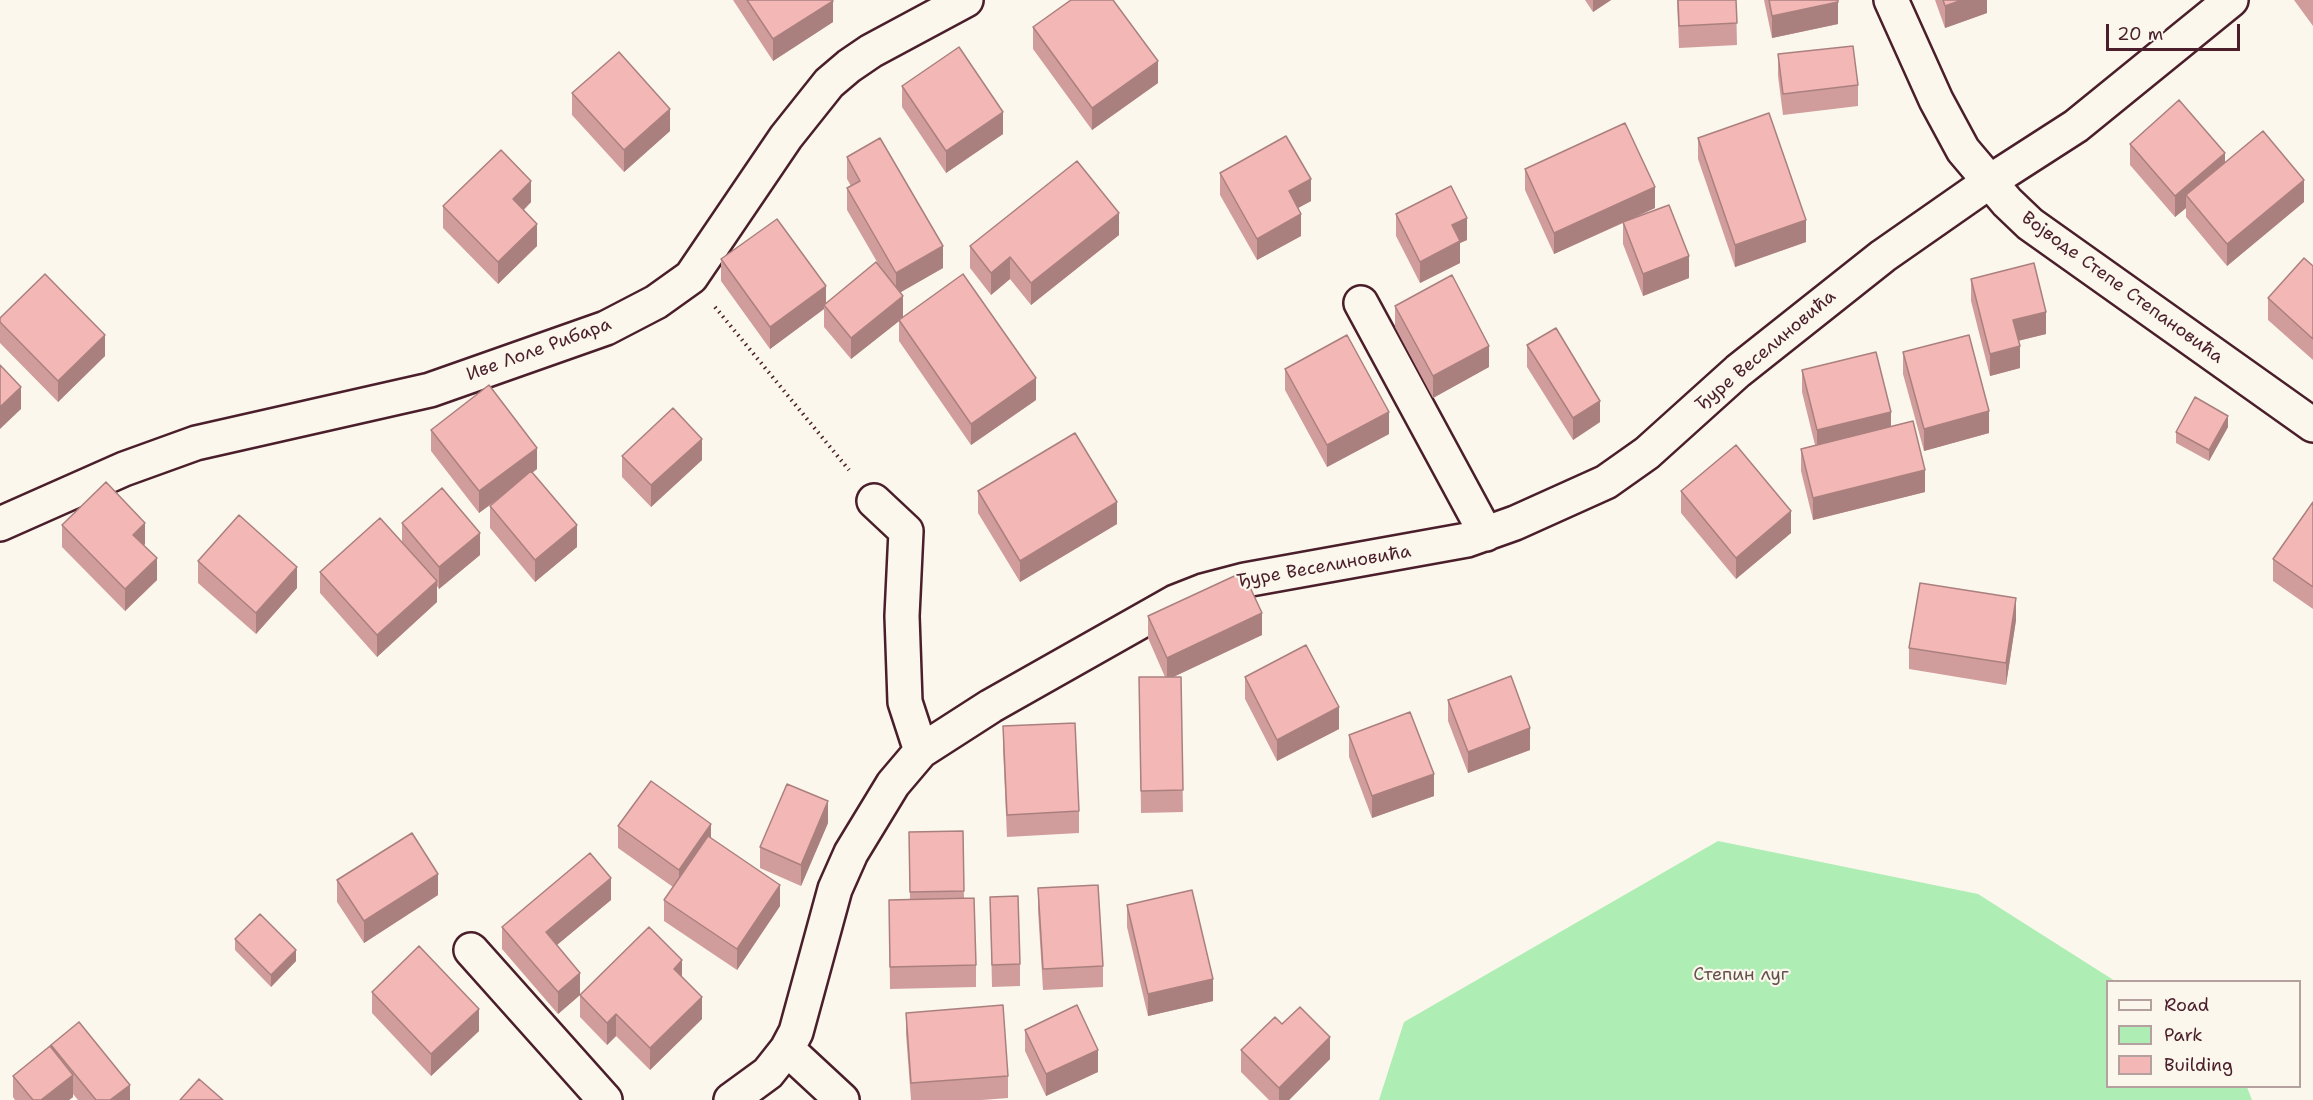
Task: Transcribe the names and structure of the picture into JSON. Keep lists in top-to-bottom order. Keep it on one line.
{"streets":{"street":["Војводе Степе Степановића","Иве Лоле Рибара","Ђуре Веселиновића"]},"crossings":[["Војводе Степе Степановића","Ђуре Веселиновића"]],"parks":["Степин луг"],"legend":["Road","Park","Building"],"scale_bar":"20 m"}
